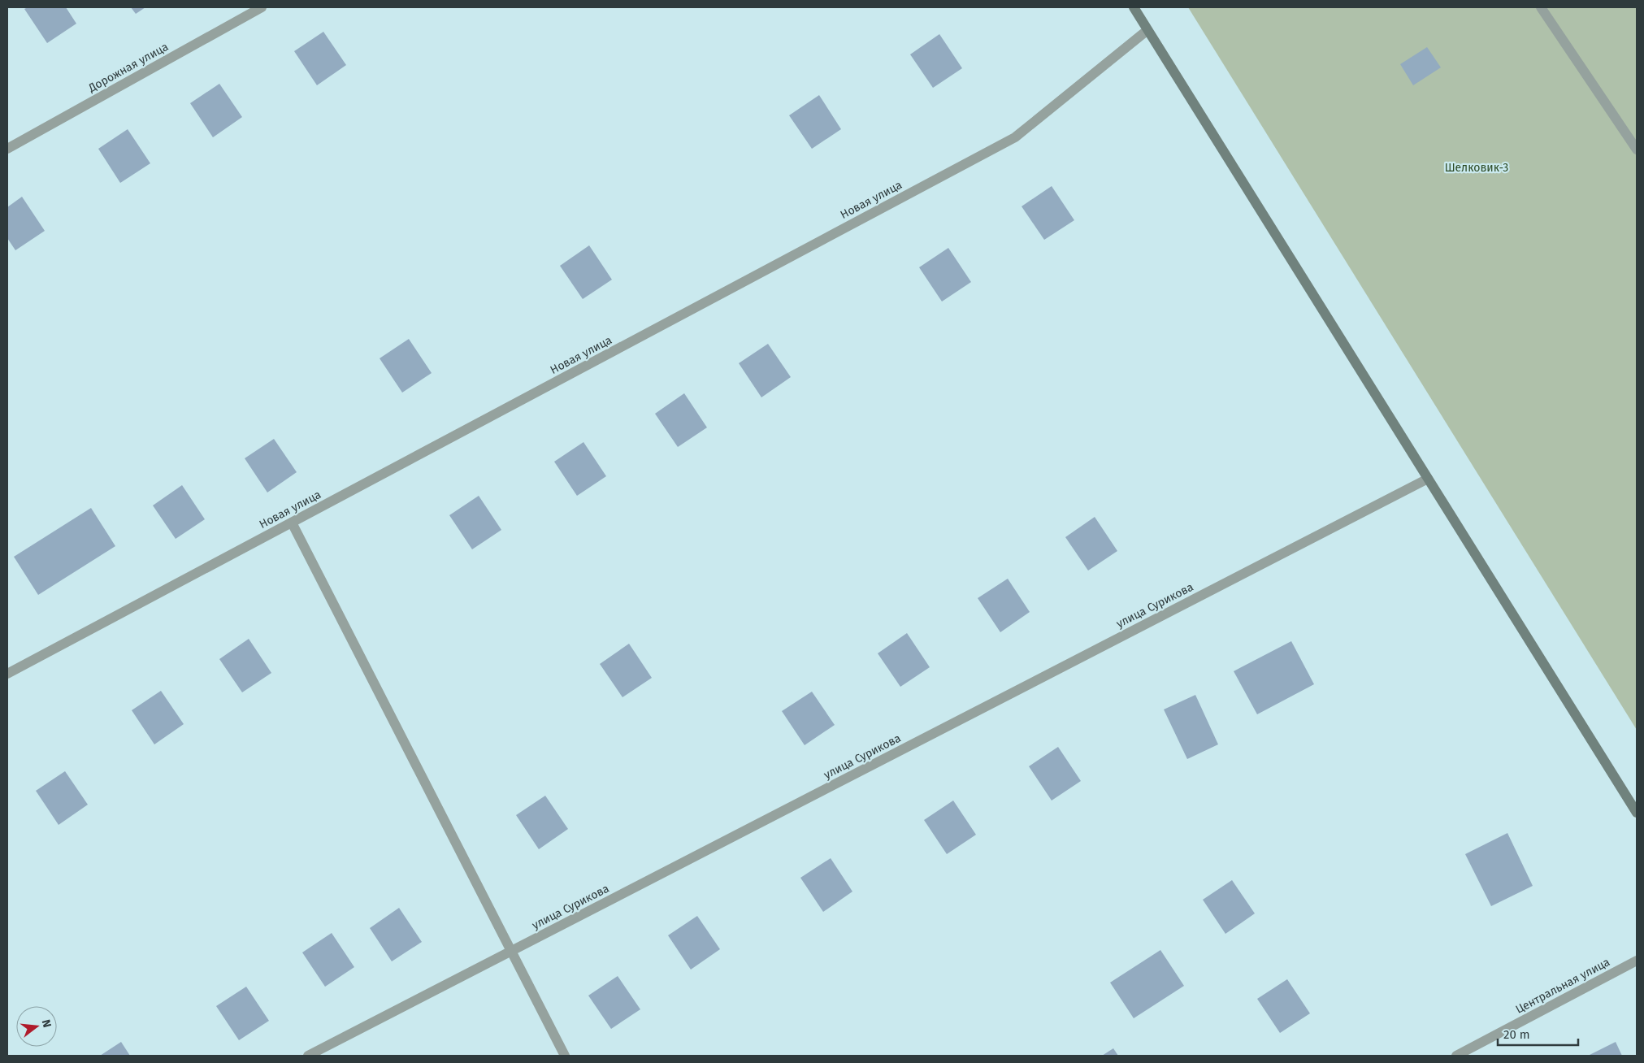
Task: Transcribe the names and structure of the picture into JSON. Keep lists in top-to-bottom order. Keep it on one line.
{"streets":{"street":["Дорожная улица","Новая улица","улица Сурикова","Центральная улица"]},"parks":["Шелковик-3"],"scale_bar":"20 m","north":"right"}
